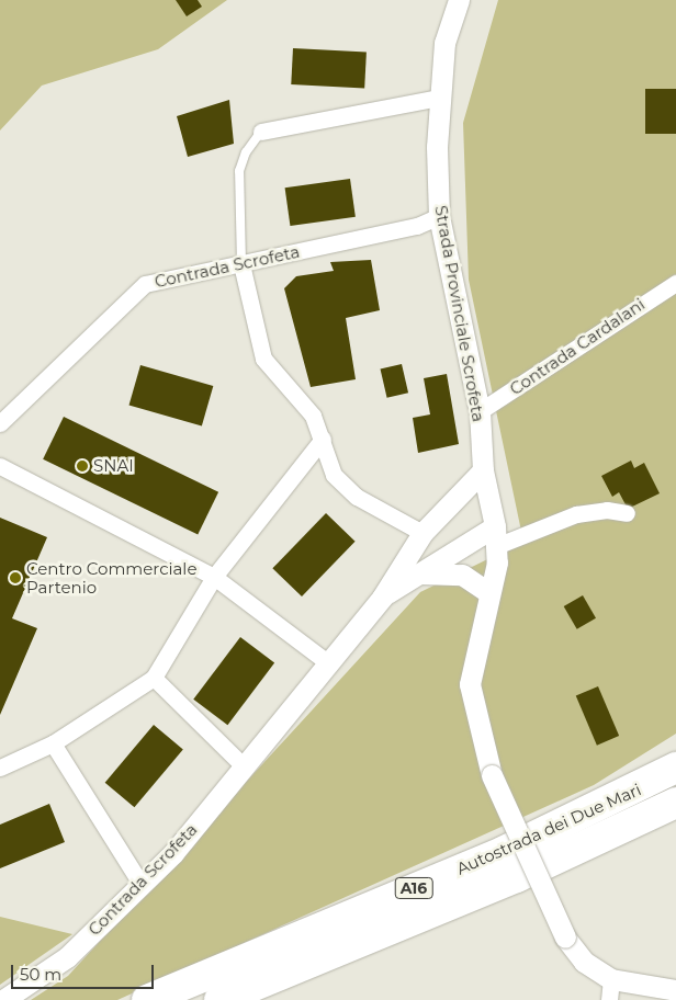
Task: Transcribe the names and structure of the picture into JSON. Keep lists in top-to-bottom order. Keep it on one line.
{"streets":{"highway":["Autostrada dei Due Mari","A16"],"street":["Contrada Scrofeta","Strada Provinciale Scrofeta","Contrada Cardalani"]},"crossings":[["Contrada Scrofeta","Strada Provinciale Scrofeta"],["Strada Provinciale Scrofeta","Contrada Cardalani"]],"places":["SNAI","Centro Commerciale Partenio"],"scale_bar":"50 m"}
